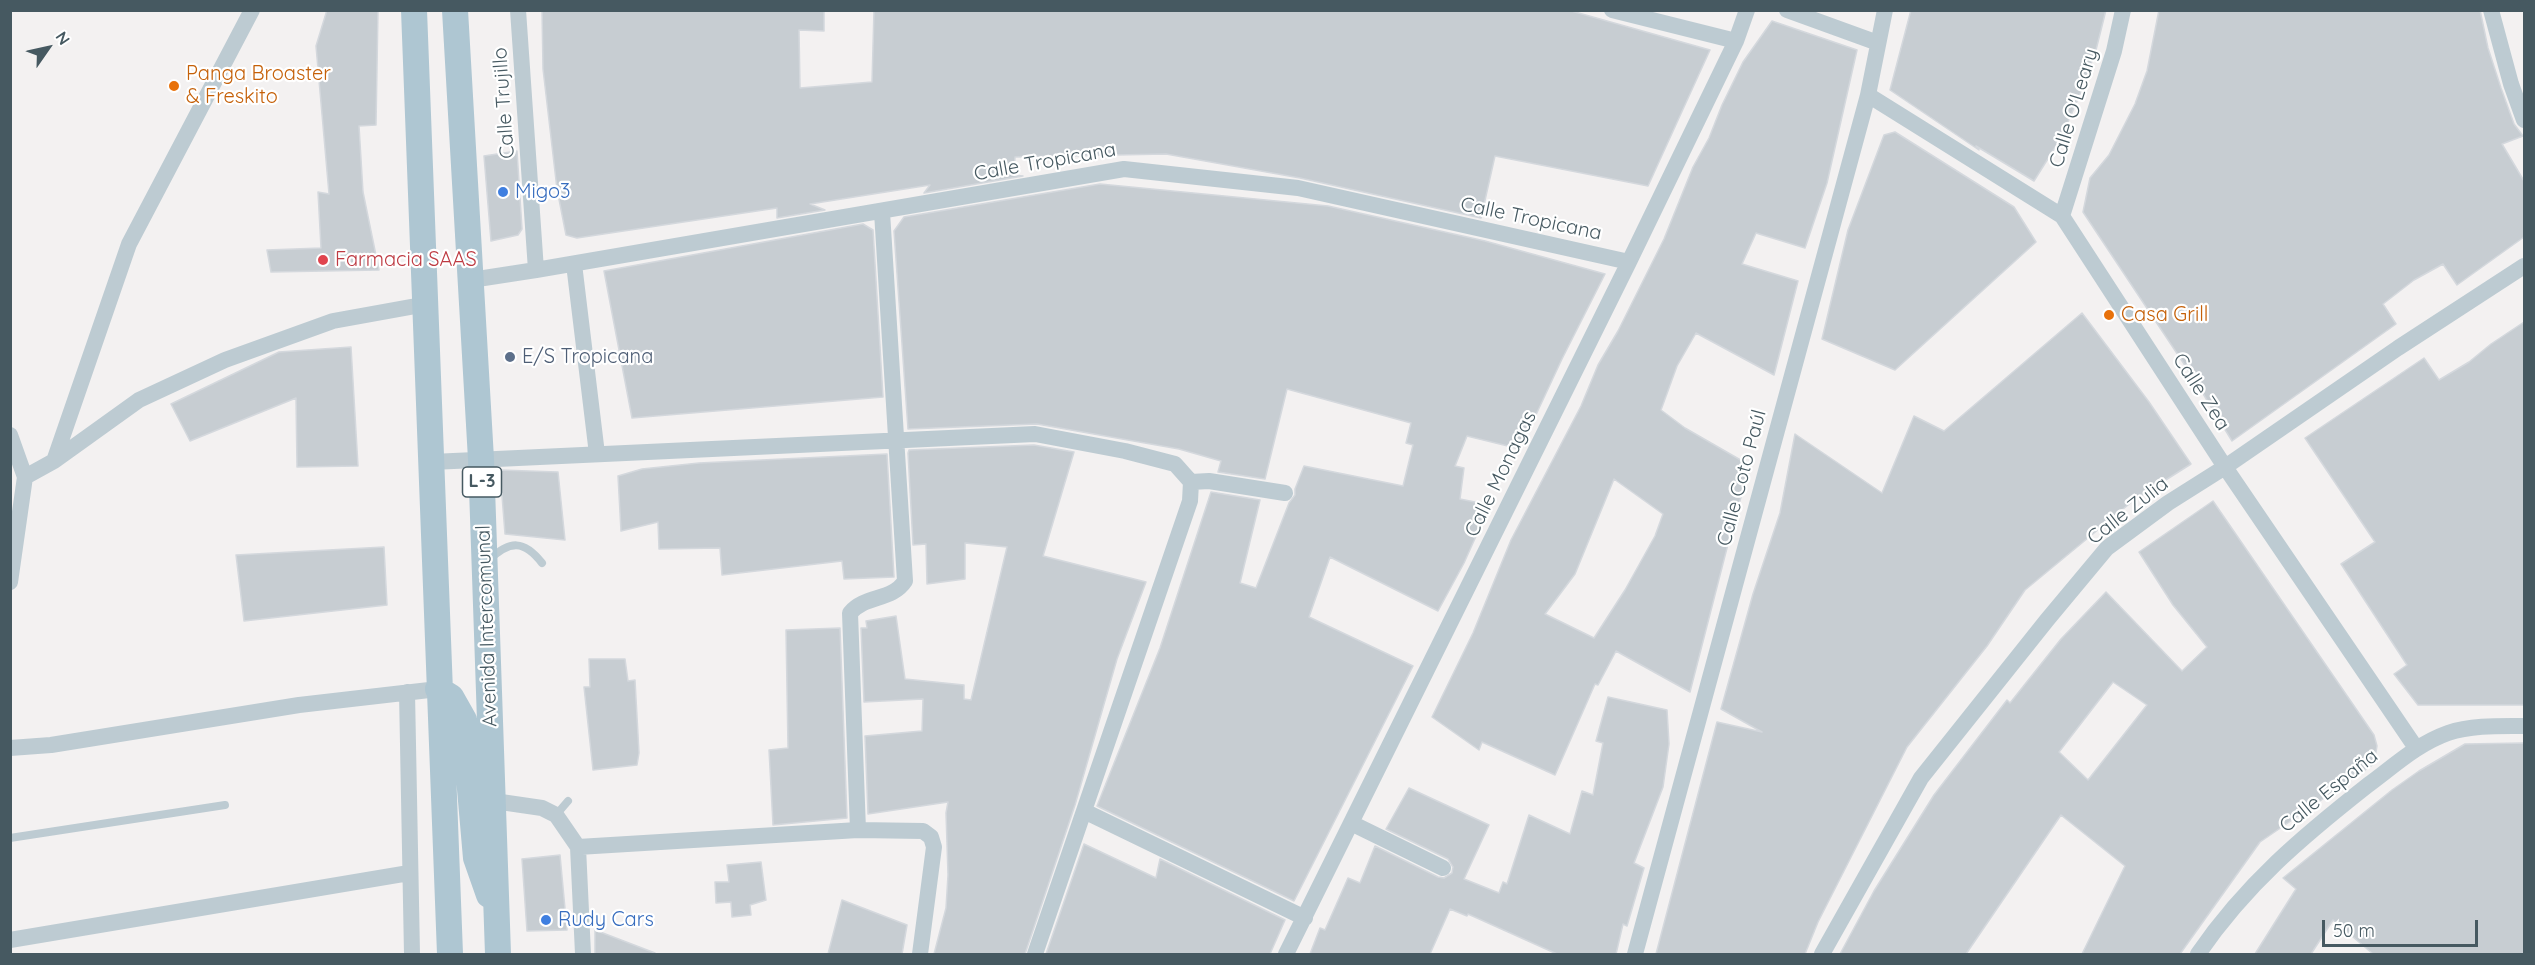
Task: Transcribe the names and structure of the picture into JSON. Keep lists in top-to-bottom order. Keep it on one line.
{"streets":{"main road":["L-3","Avenida Intercomunal"],"street":["Calle Trujillo","Calle O'Leary","Calle Tropicana","Calle Zea","Calle Monagas","Calle Coto Paúl","Calle Zulia","Calle España"]},"crossings":[["Calle Trujillo","Calle Tropicana"],["Calle O'Leary","Calle Zea"],["Calle Tropicana","Calle Monagas"],["Calle Zea","Calle Coto Paúl"],["Calle Zea","Calle Zulia"],["Calle Zea","Calle España"]],"places":["Panga Broaster & Freskito","Migo3","Farmacia SAAS","Casa Grill","E/S Tropicana","Rudy Cars"],"scale_bar":"50 m","north":"top right"}
